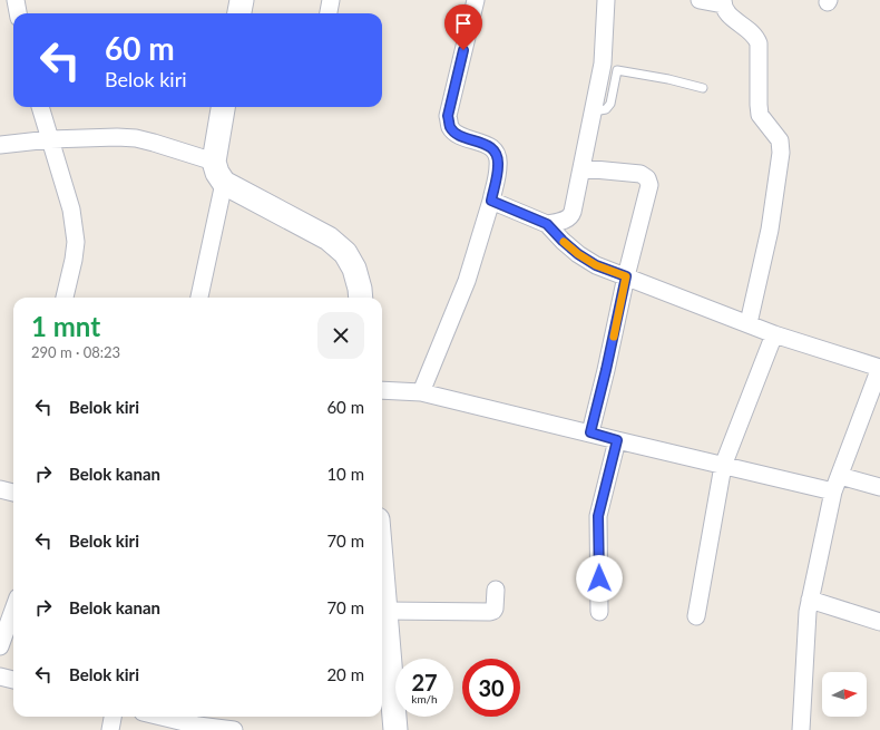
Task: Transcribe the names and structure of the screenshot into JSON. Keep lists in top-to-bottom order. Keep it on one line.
{"north":"right","page":{"turn":["60 m","Belok kiri"],"heading":["1 mnt","290 m · 08:23"],"list":[{"name":"Belok kiri","value":"60 m"},{"name":"Belok kanan","value":"10 m"},{"name":"Belok kiri","value":"70 m"},{"name":"Belok kanan","value":"70 m"},{"name":"Belok kiri","value":"20 m"}],"speed":"27 km/h","limit":"30"}}
